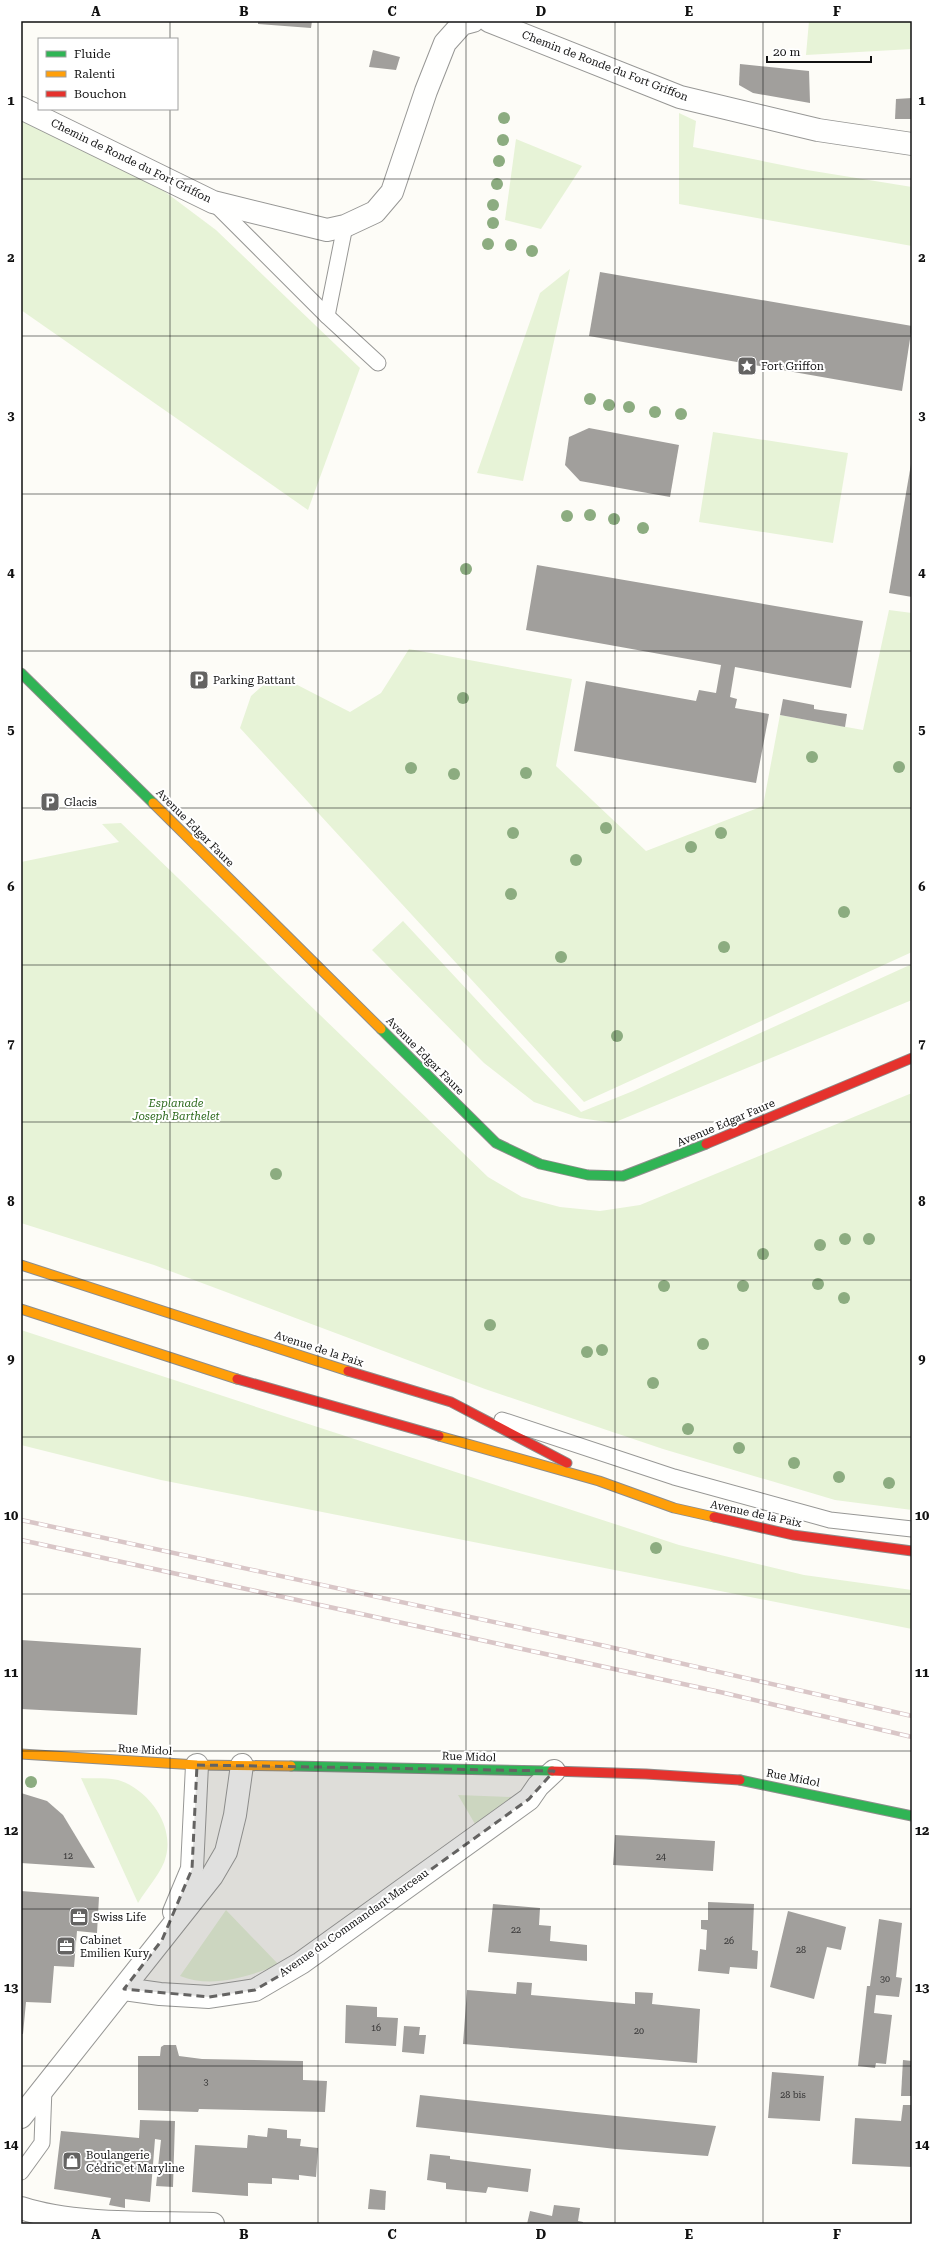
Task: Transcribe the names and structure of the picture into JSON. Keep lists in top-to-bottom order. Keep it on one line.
{"streets":{"main road":["Avenue Edgar Faure","Avenue de la Paix","Rue Midol"],"street":["Chemin de Ronde du Fort Griffon","Avenue du Commandant Marceau"]},"crossings":[["Rue Midol","Avenue du Commandant Marceau"]],"parks":["Esplanade Joseph Barthelet"],"places":{"place":["Fort Griffon"],"parking":["Parking Battant","Glacis"],"office":["Swiss Life","Cabinet Emilien Kury"],"shop":["Boulangerie Cédric et Maryline"]},"house_numbers":["12","24","22","26","28","30","16","20","3","28 bis"],"legend":["Fluide","Ralenti","Bouchon"],"scale_bar":"20 m","grid":{"columns":["A","B","C","D","E","F"],"rows":["1","2","3","4","5","6","7","8","9","10","11","12","13","14"]}}
